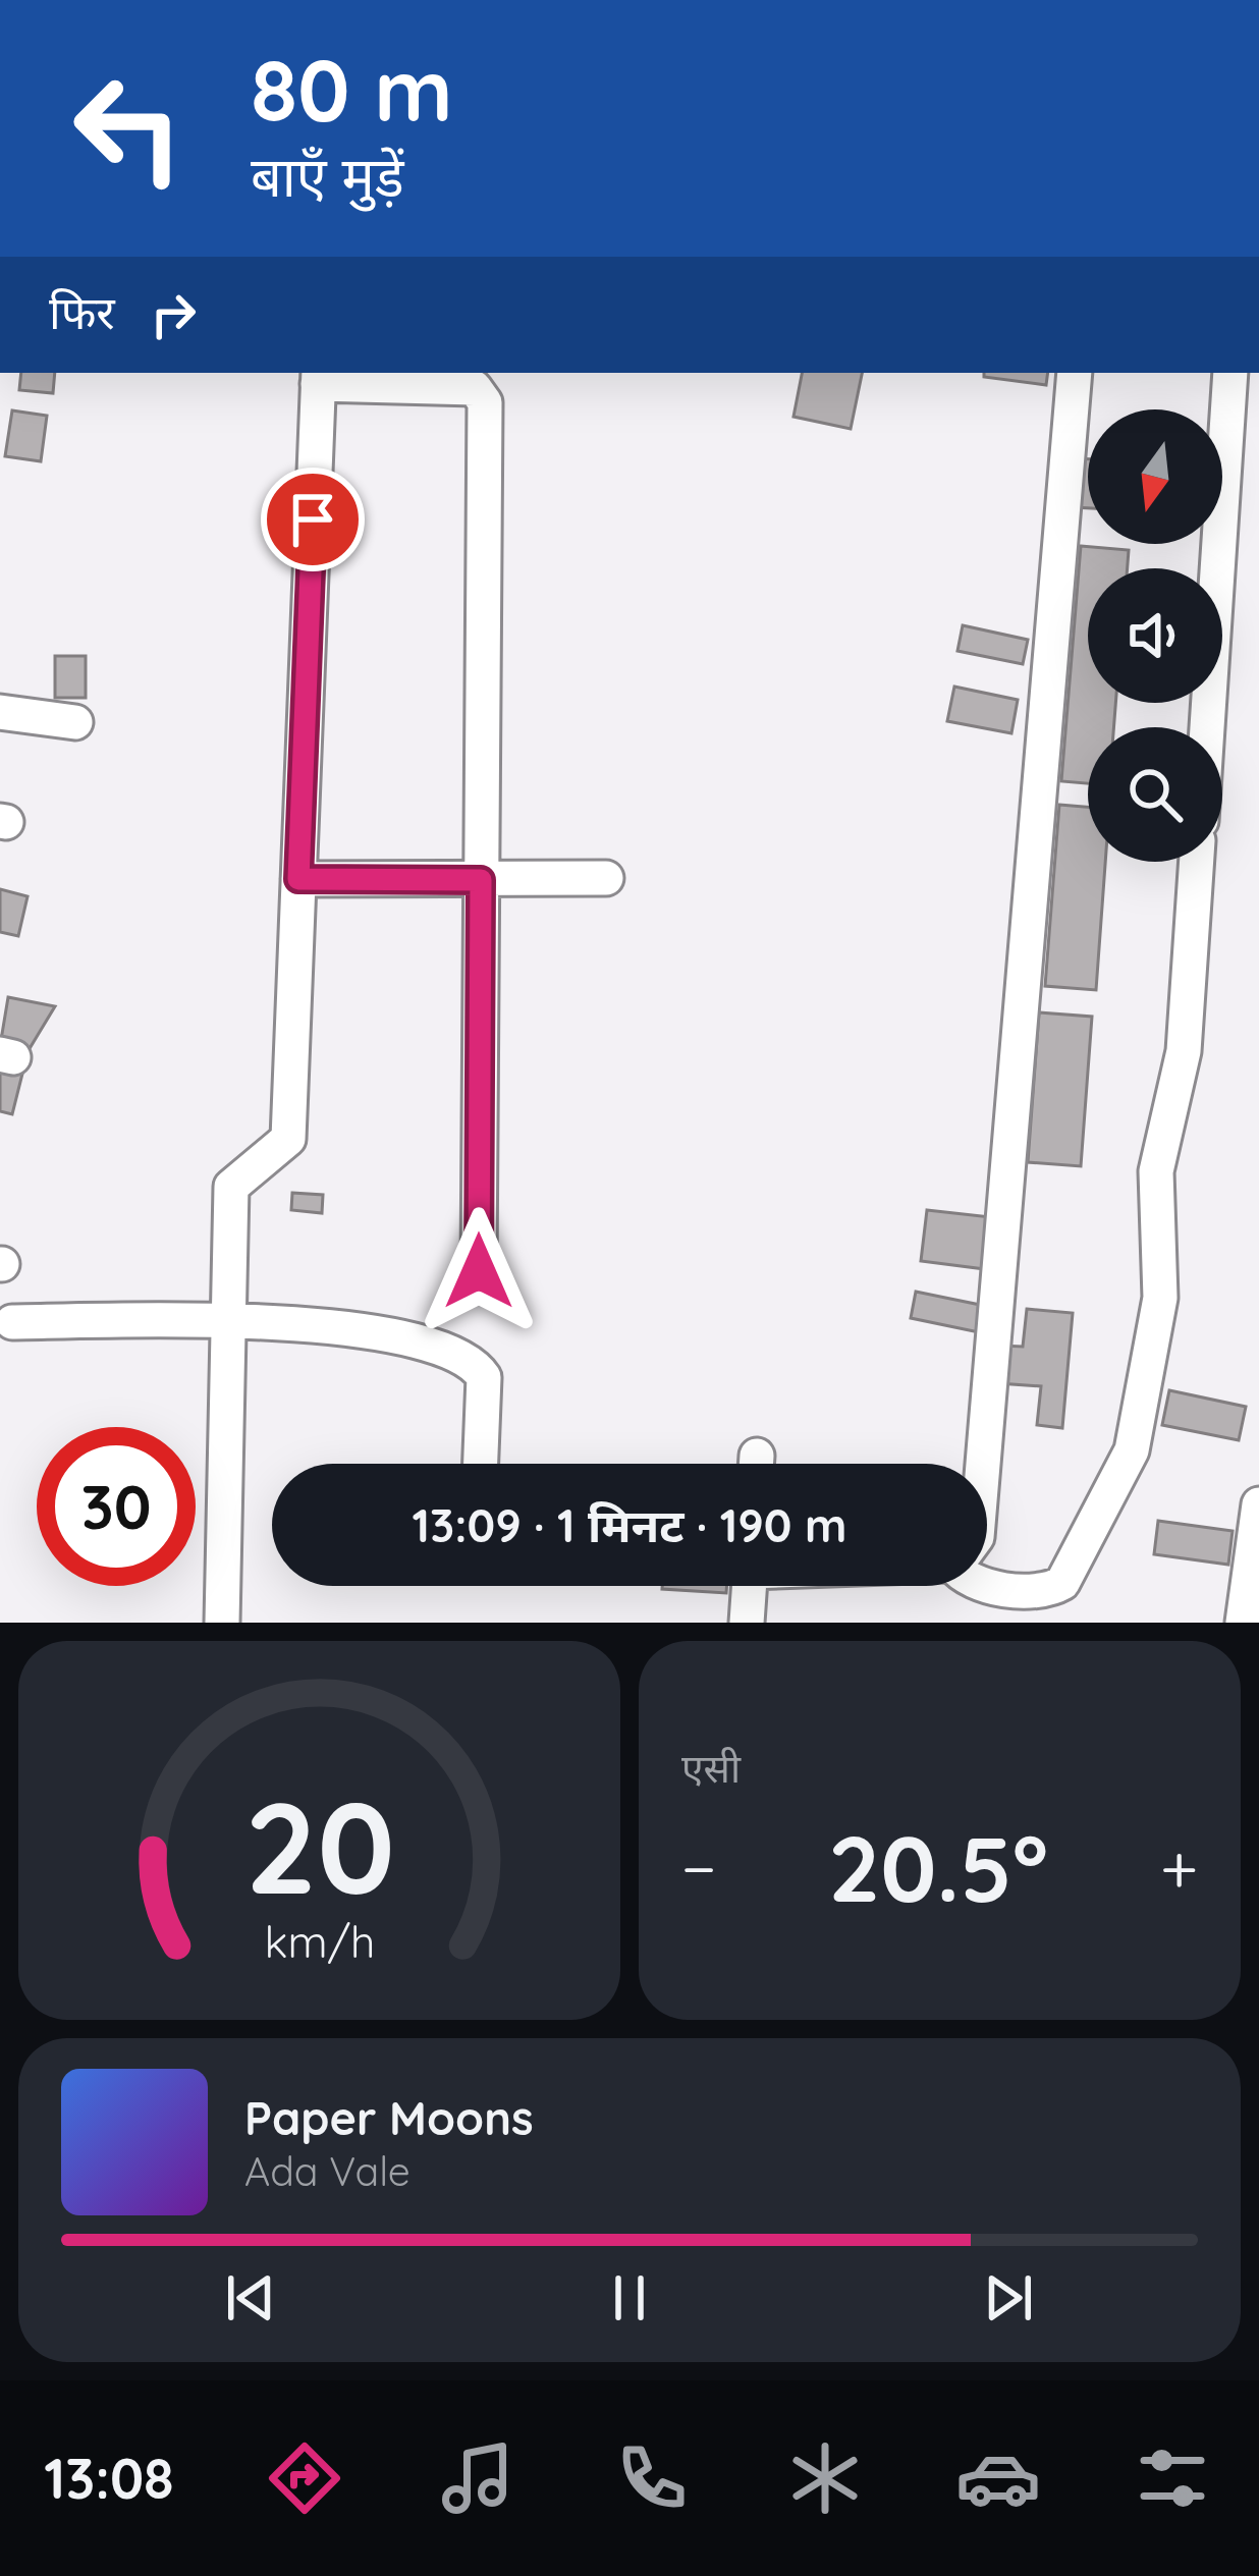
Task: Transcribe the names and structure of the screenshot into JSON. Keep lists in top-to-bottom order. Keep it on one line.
{"north":"bottom","page":{"turn":["80 m","बाएँ मुड़ें"],"then":"फिर","limit":"30","trip":"13:09 · 1 मिनट · 190 m","tile":"एसी","heat":["−","20.5°","+"],"song":["Paper Moons","Ada Vale"],"tabs":"13:08","gauge":["20","km/h"]}}
